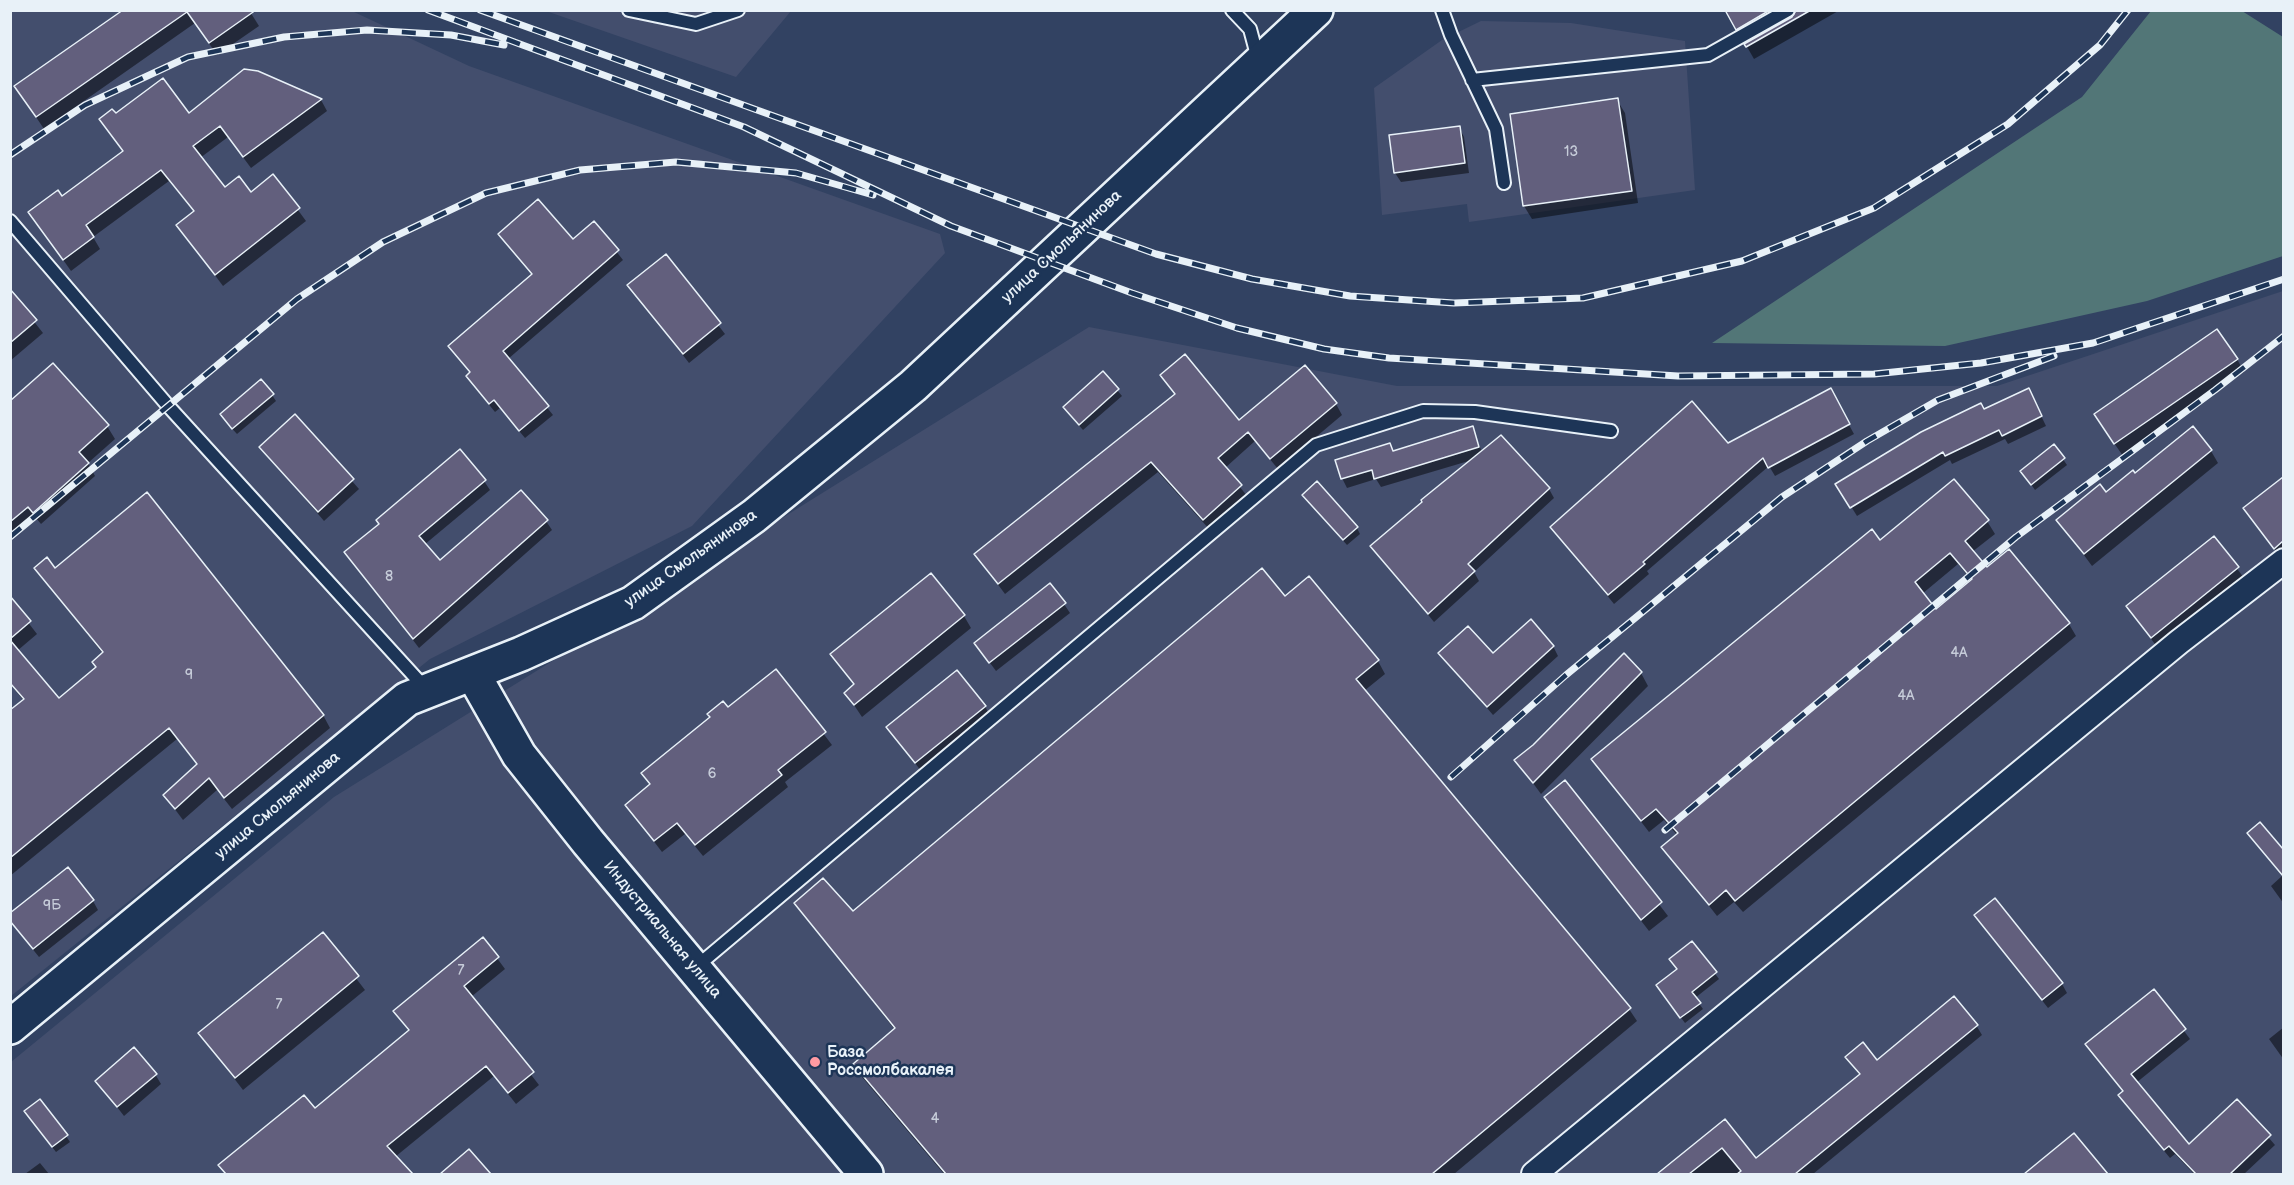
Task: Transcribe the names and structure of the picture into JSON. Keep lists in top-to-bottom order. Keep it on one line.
{"streets":{"street":["улица Смольянинова","Индустриальная улица"]},"crossings":[["улица Смольянинова","Индустриальная улица"]],"places":["База Россмолбакалея"],"house_numbers":["13","8","4А","9","4А","6","9Б","7","7","4"]}
